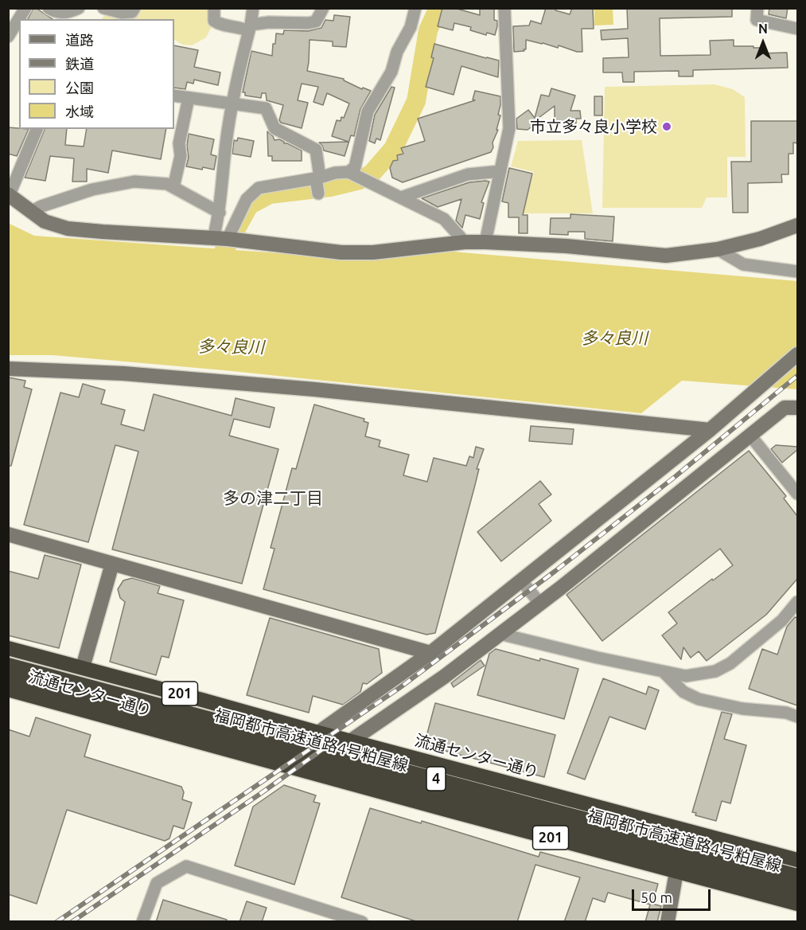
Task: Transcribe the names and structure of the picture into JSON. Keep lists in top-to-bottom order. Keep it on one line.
{"streets":{"highway":["流通センター通り","201","福岡都市高速道路4号粕屋線","4"]},"districts":["多の津二丁目"],"water":["多々良川"],"places":["市立多々良小学校"],"legend":["道路","鉄道","公園","水域"],"scale_bar":"50 m","north":"top"}
